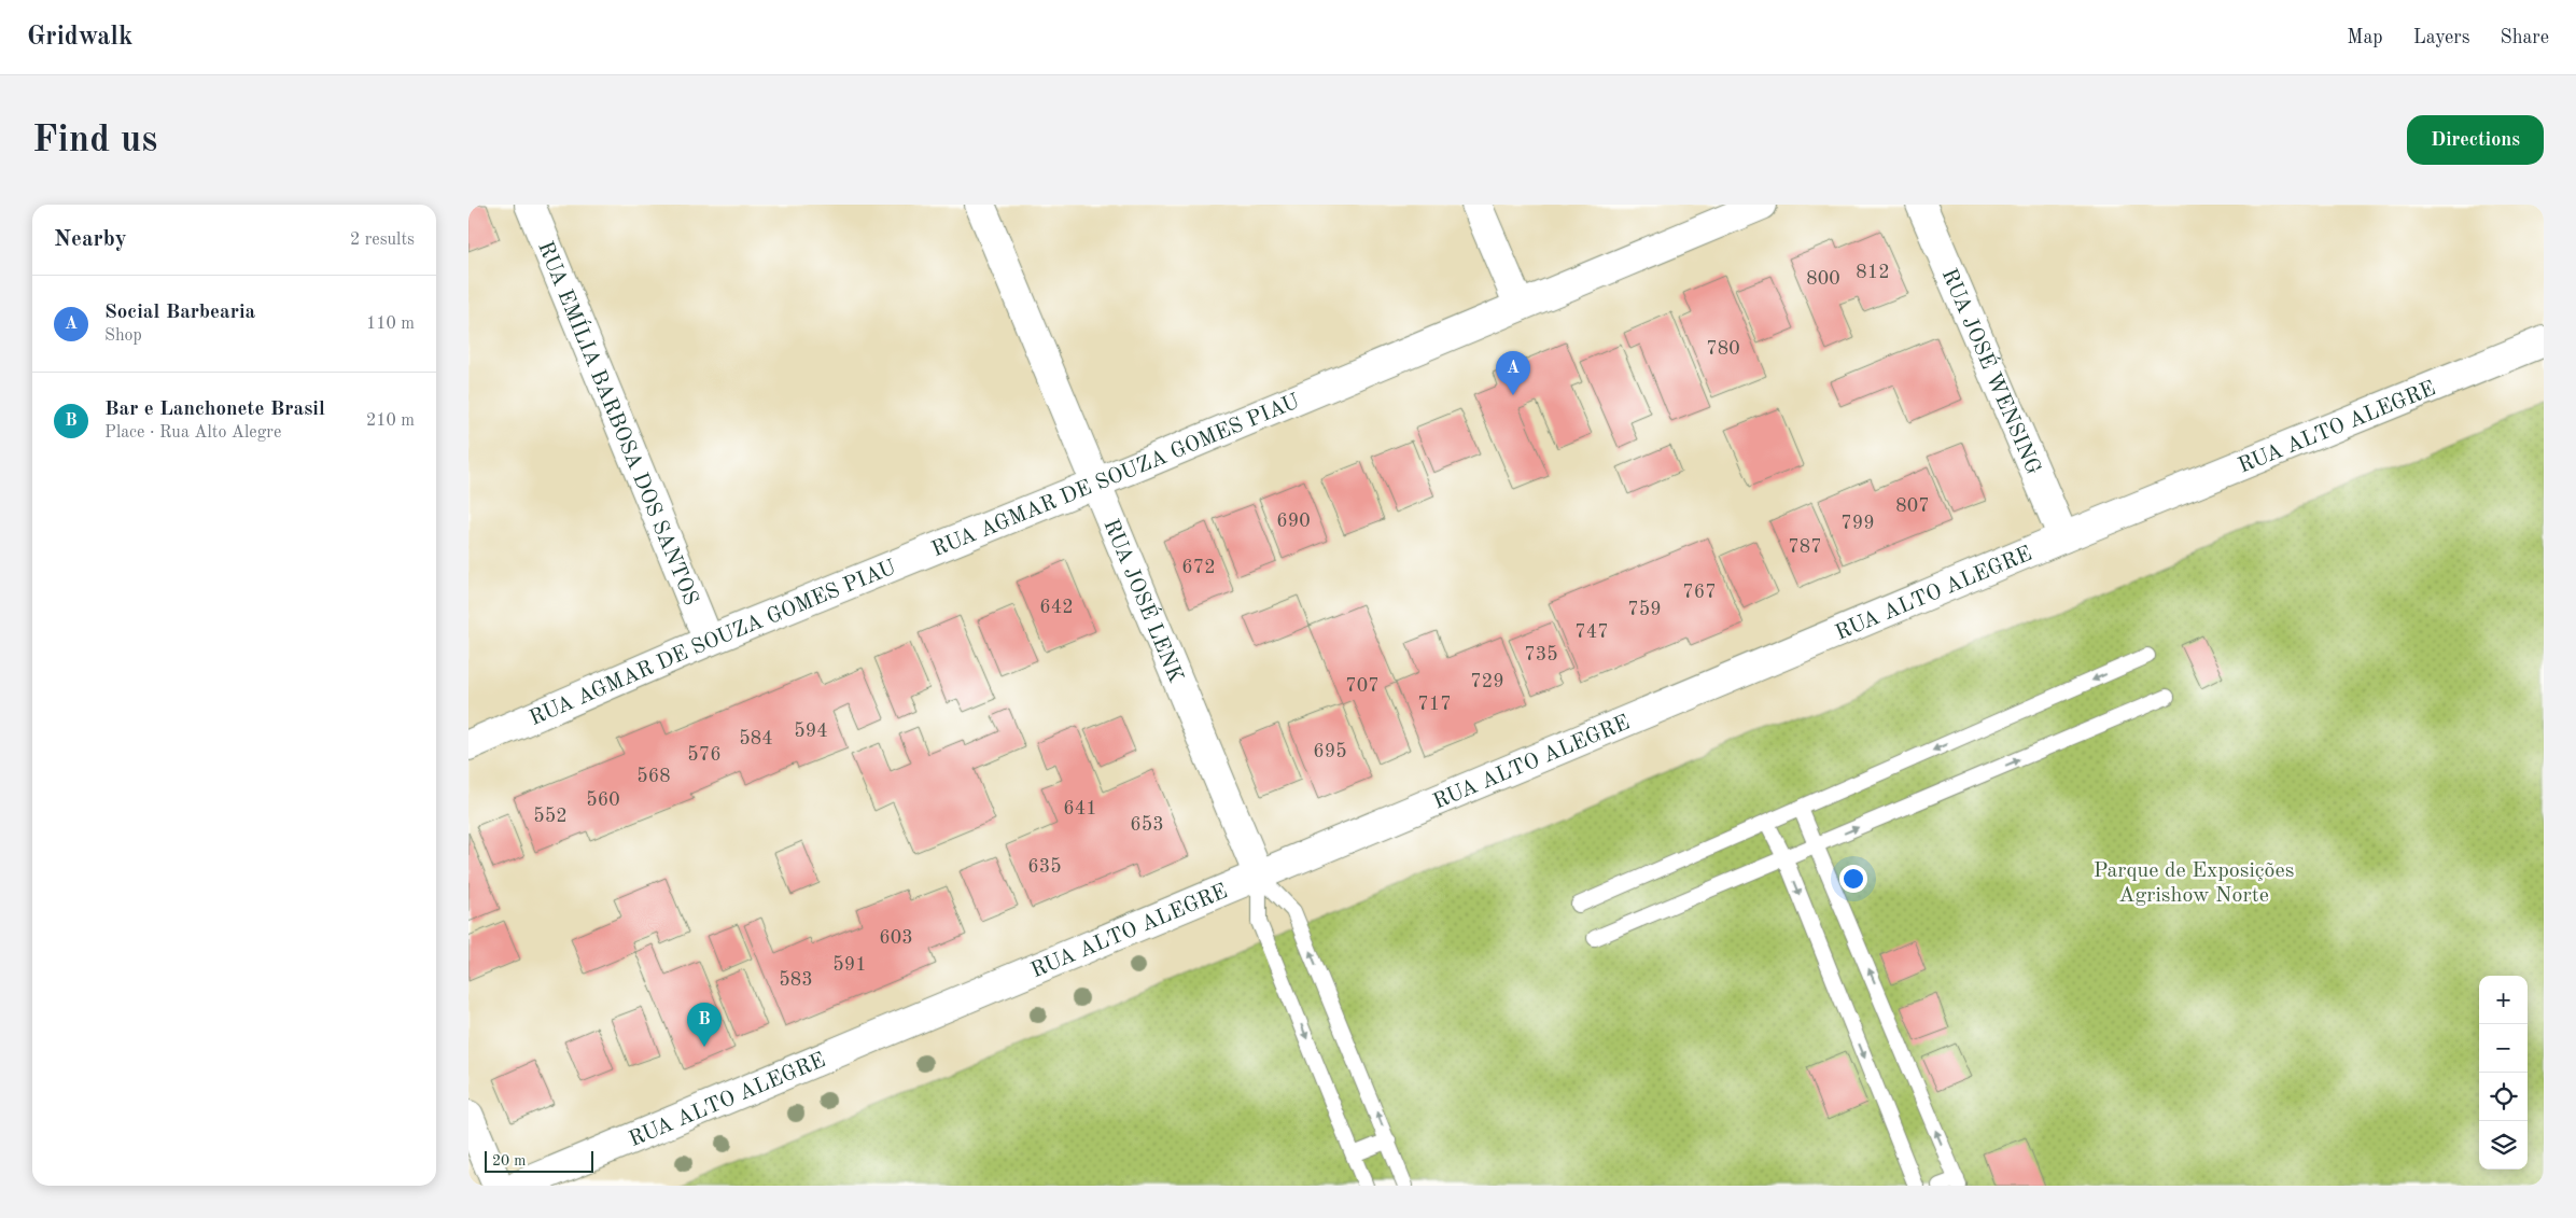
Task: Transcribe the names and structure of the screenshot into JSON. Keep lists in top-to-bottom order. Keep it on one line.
{"streets":{"street":["RUA JOSÉ WENSING","RUA EMÍLIA BARBOSA DOS SANTOS","RUA ALTO ALEGRE","RUA AGMAR DE SOUZA GOMES PIAU","RUA JOSÉ LENK"]},"crossings":[["RUA JOSÉ WENSING","RUA ALTO ALEGRE"],["RUA EMÍLIA BARBOSA DOS SANTOS","RUA AGMAR DE SOUZA GOMES PIAU"],["RUA ALTO ALEGRE","RUA JOSÉ LENK"],["RUA AGMAR DE SOUZA GOMES PIAU","RUA JOSÉ LENK"]],"parks":["Parque de Exposições Agrishow Norte"],"house_numbers":["812","800","780","807","690","799","787","672","767","642","759","747","735","729","707","717","594","584","695","576","568","560","641","552","653","635","603","591","583"],"scale_bar":"20 m","page":{"header":"Gridwalk","nav":["Map","Layers","Share"],"buttons":"Directions","title":"Find us","heading":["Nearby","2 results"],"list":[{"mark":"A","name":"Social Barbearia","note":"Shop","value":"110 m"},{"mark":"B","name":"Bar e Lanchonete Brasil","note":"Place · Rua Alto Alegre","value":"210 m"}],"pins":["A","B"],"map_buttons":["+","−"],"scale":"20 m"}}
